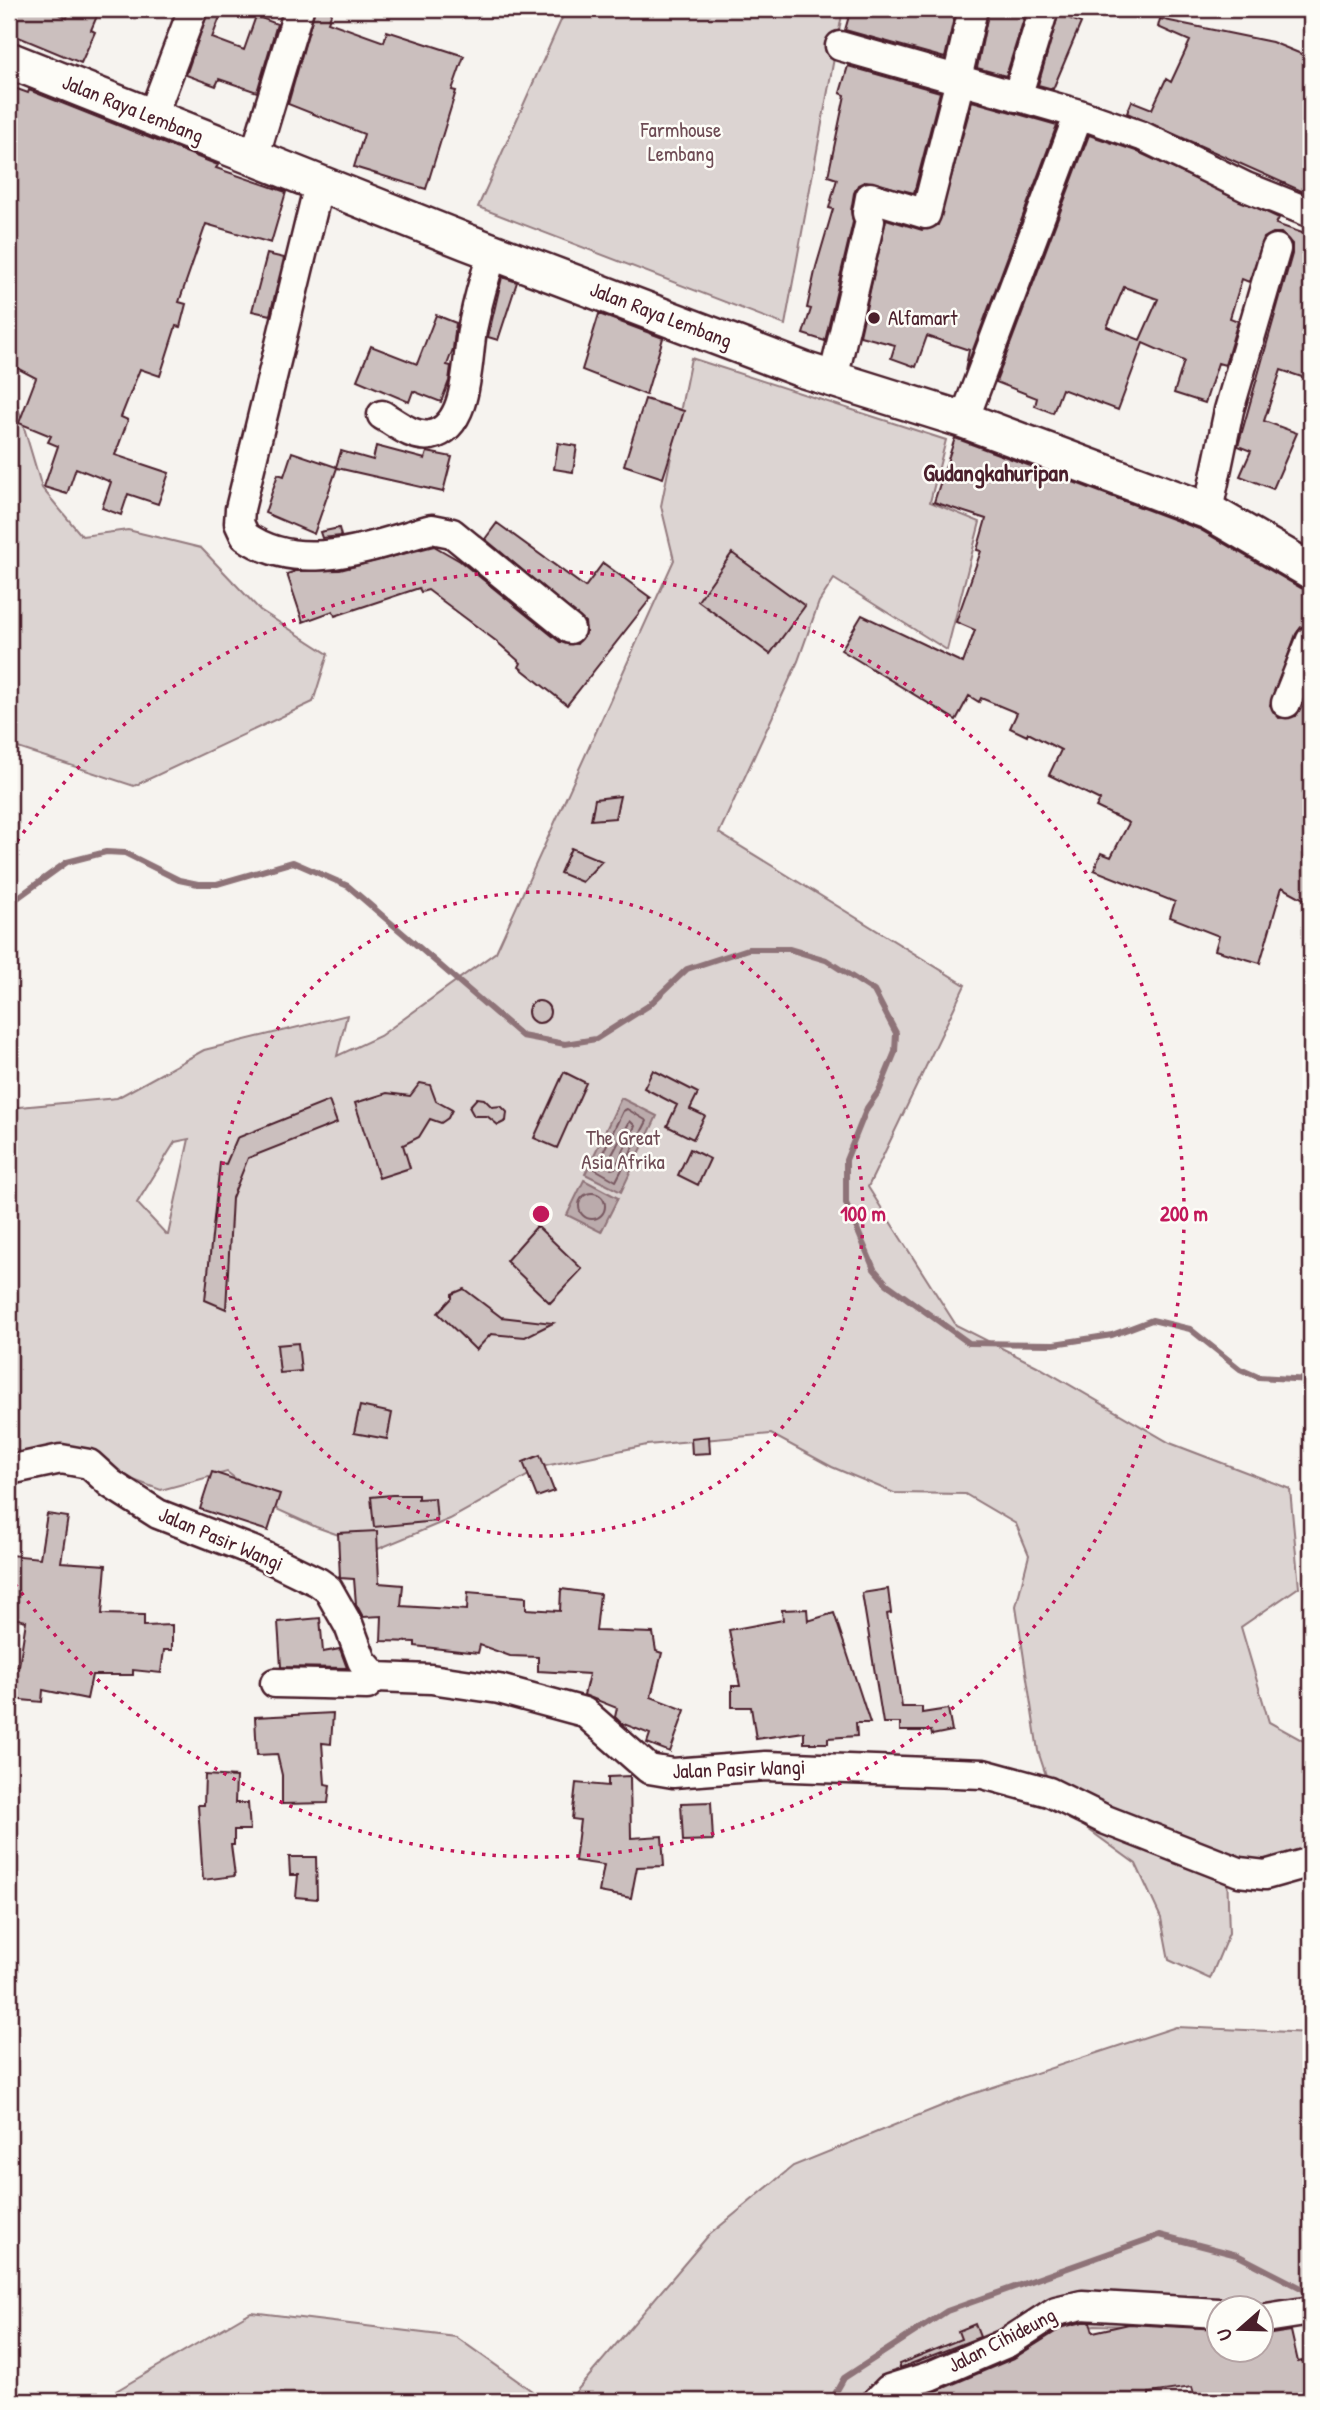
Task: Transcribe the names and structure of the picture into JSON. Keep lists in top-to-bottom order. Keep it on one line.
{"streets":{"main road":["Jalan Raya Lembang"],"street":["Jalan Pasir Wangi","Jalan Cihideung"]},"districts":["Gudangkahuripan"],"parks":["Farmhouse Lembang","The Great Asia Afrika"],"places":["Alfamart"],"north":"left","rings":["100 m","200 m"]}
